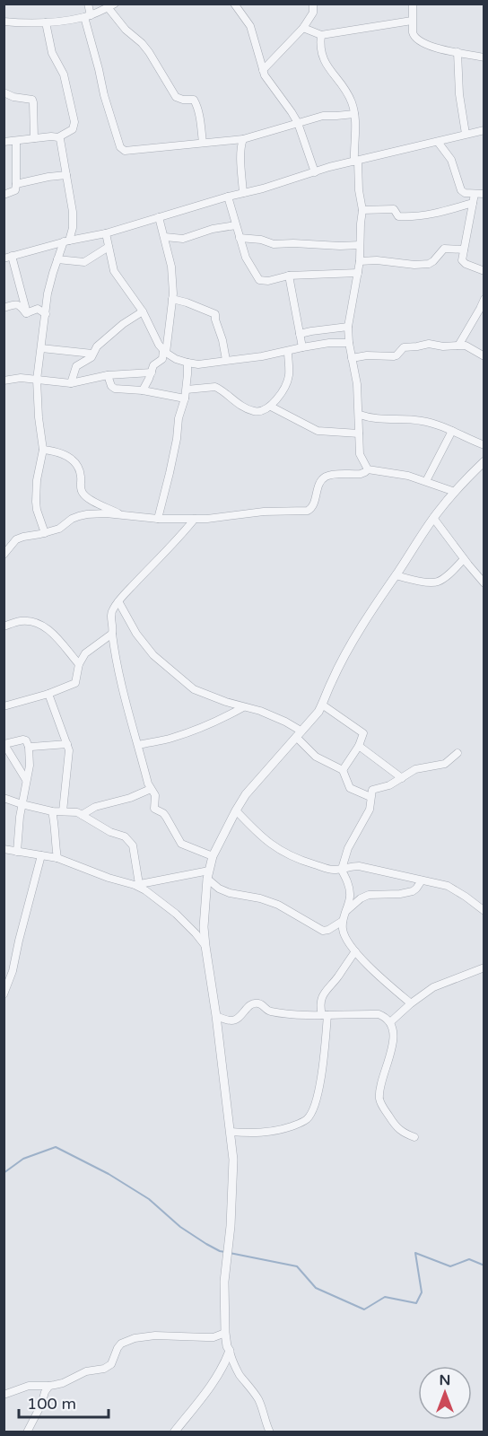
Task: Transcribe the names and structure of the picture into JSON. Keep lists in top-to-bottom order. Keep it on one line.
{"scale_bar":"100 m","north":"top"}
